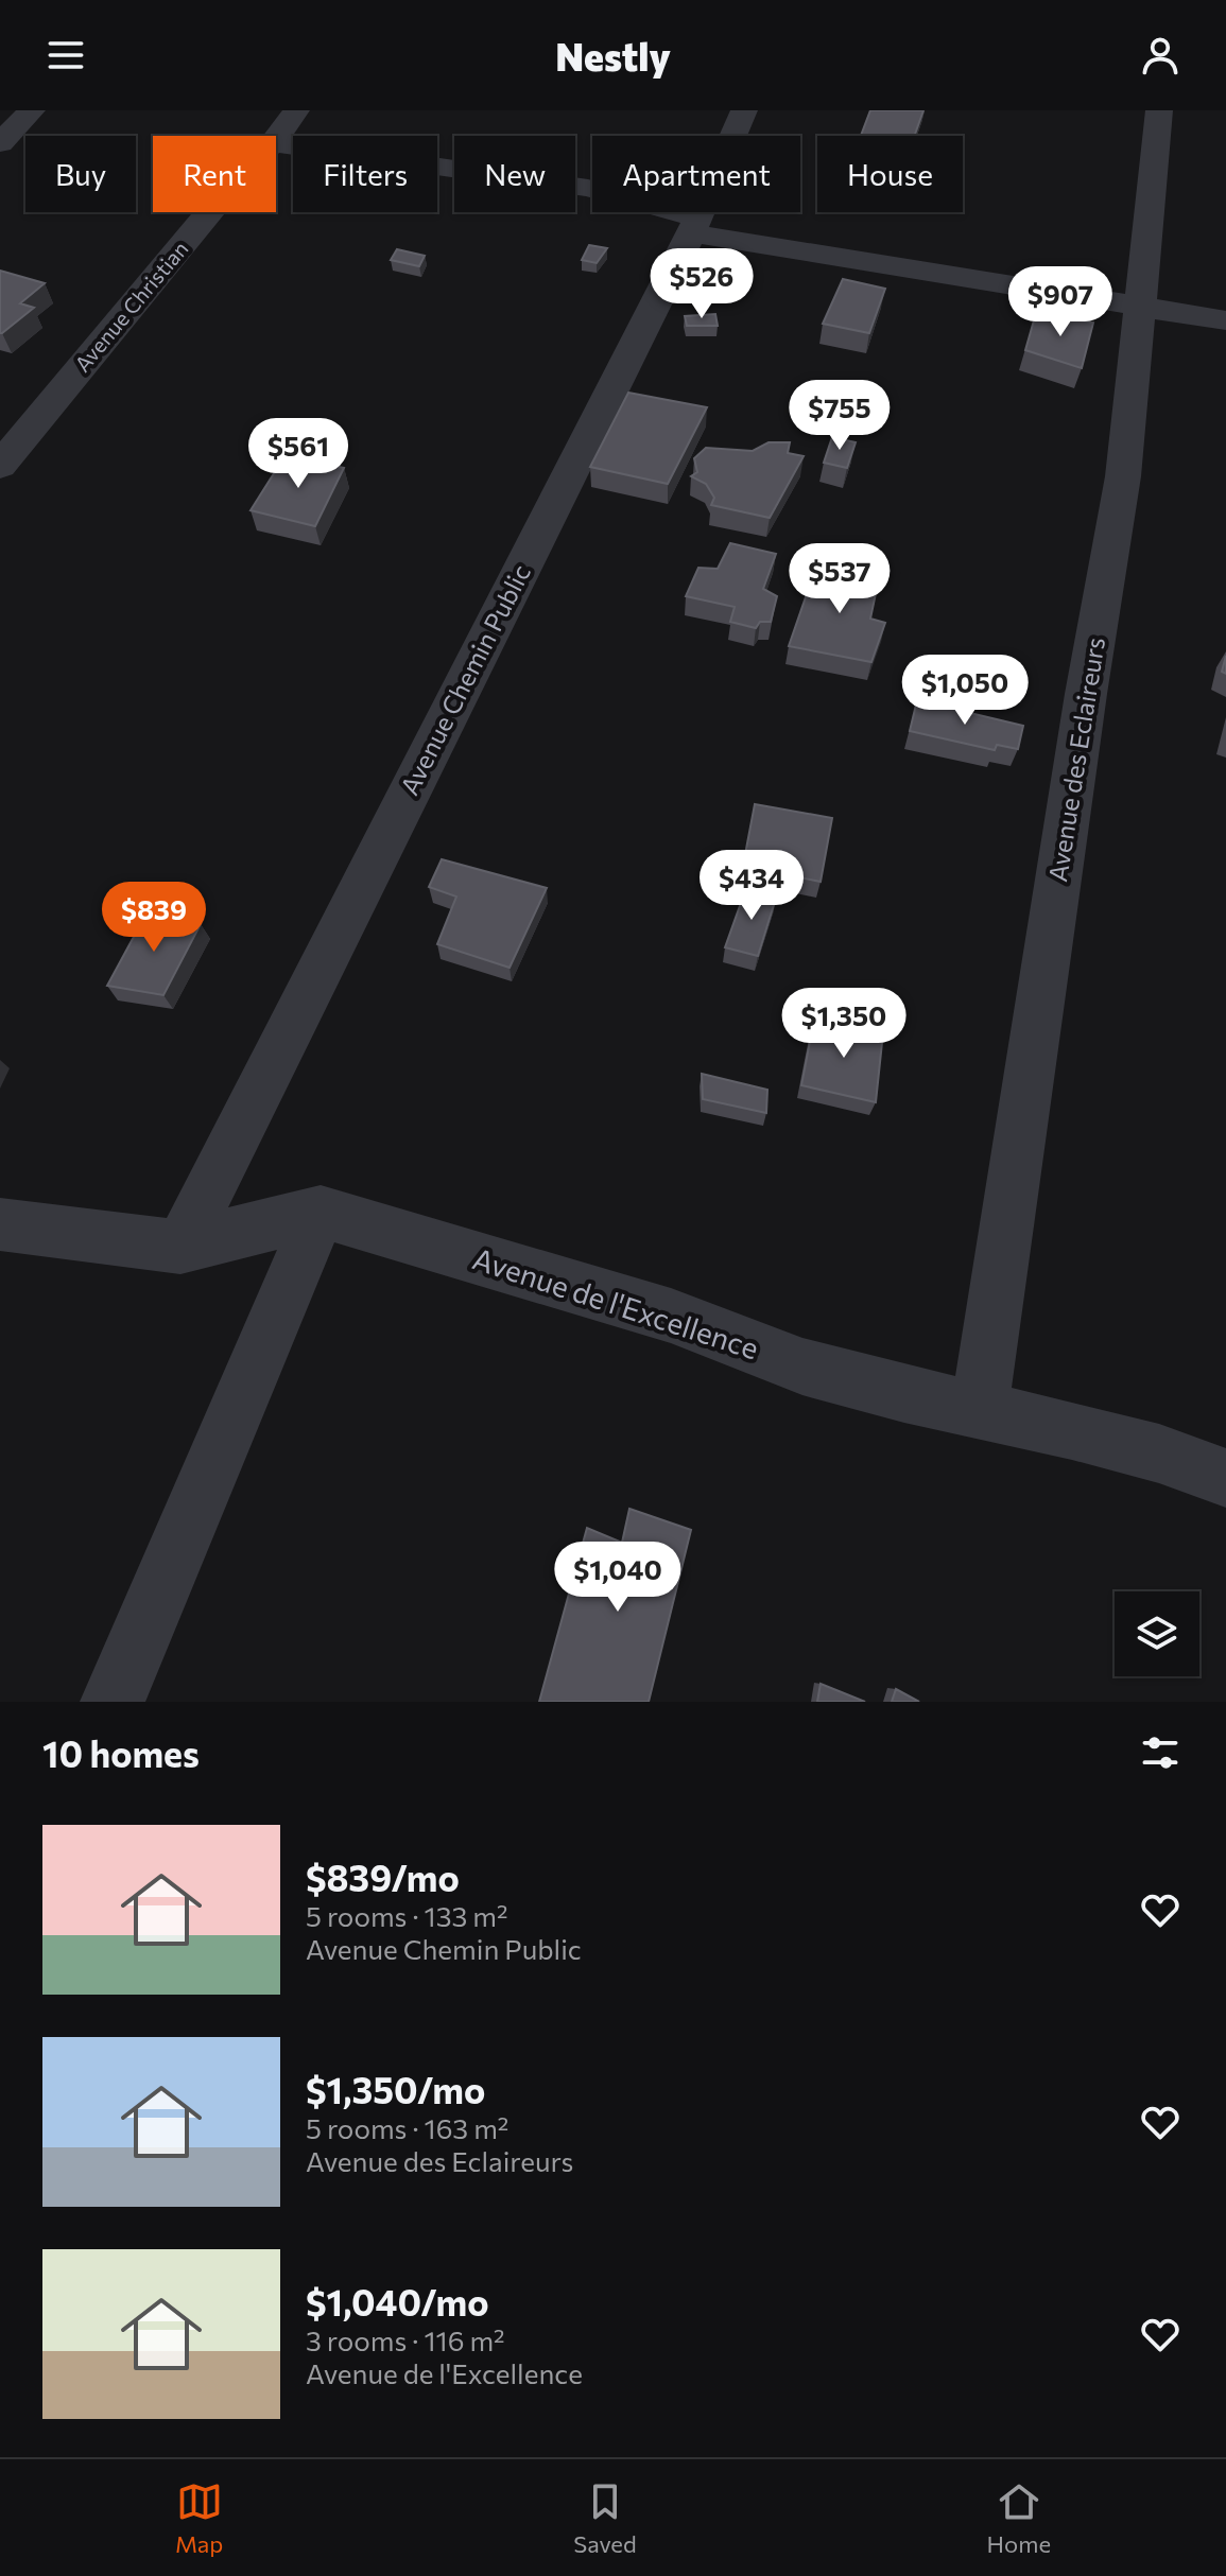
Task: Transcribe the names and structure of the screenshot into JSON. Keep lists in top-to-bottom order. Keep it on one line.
{"streets":{"street":["Avenue Christian","Avenue Chemin Public","Avenue des Eclaireurs","Avenue de l'Excellence"]},"crossings":[["Avenue des Eclaireurs","Avenue de l'Excellence"]],"page":{"header":"Nestly","chip":["Buy","Rent","Filters","New","Apartment","House"],"price":["$526","$907","$755","$561","$537","$1,050","$434","$839","$1,350","$1,040"],"heading":"10 homes","list":[{"name":"$839/mo","note":"5 rooms · 133 m² · Avenue Chemin Public"},{"name":"$1,350/mo","note":"5 rooms · 163 m² · Avenue des Eclaireurs"},{"name":"$1,040/mo","note":"3 rooms · 116 m² · Avenue de l'Excellence"}],"tabs":["Map","Saved","Home"]}}
